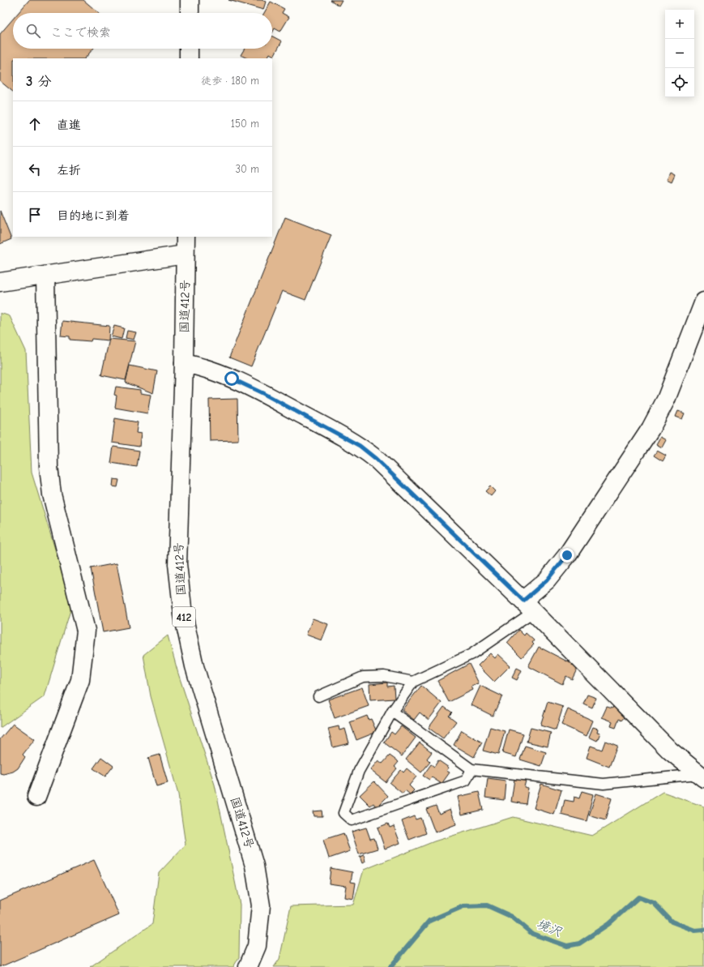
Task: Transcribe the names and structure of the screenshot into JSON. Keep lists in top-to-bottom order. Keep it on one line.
{"streets":{"main road":["国道412号","412"]},"water":["境沢"],"page":{"map_buttons":["+","−"],"search":"ここで検索","heading":["3 分","徒歩 · 180 m"],"list":[["直進","150 m"],["左折","30 m"],"目的地に到着"]}}
